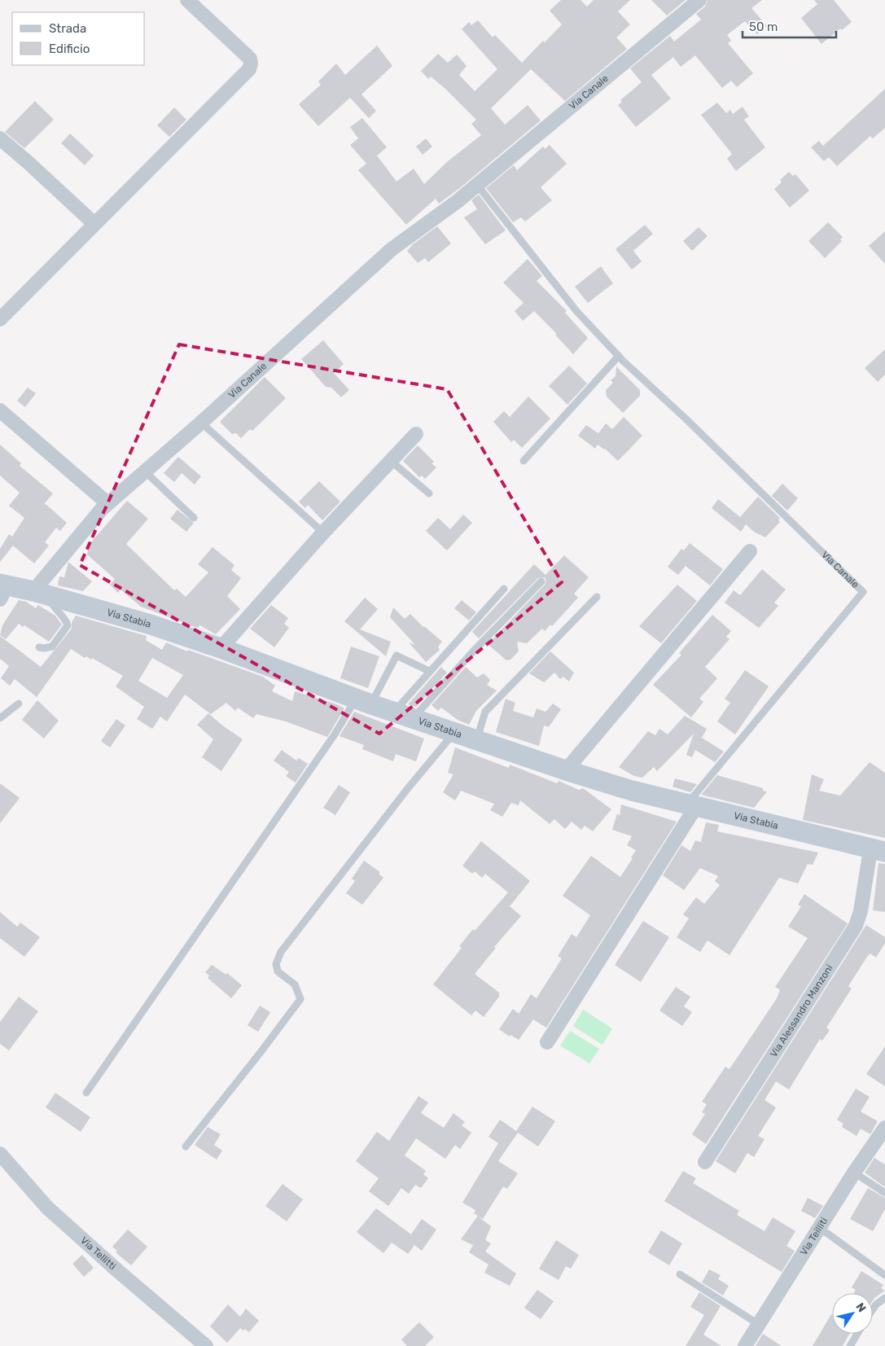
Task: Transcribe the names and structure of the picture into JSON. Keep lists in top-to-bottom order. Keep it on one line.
{"streets":{"main road":["Via Stabia"],"street":["Via Canale","Via Alessandro Manzoni","Via Teilliti","Via Tellitti"]},"crossings":[["Via Canale","Via Stabia"],["Via Stabia","Via Alessandro Manzoni"]],"legend":["Strada","Edificio"],"scale_bar":"50 m","north":"top right"}
